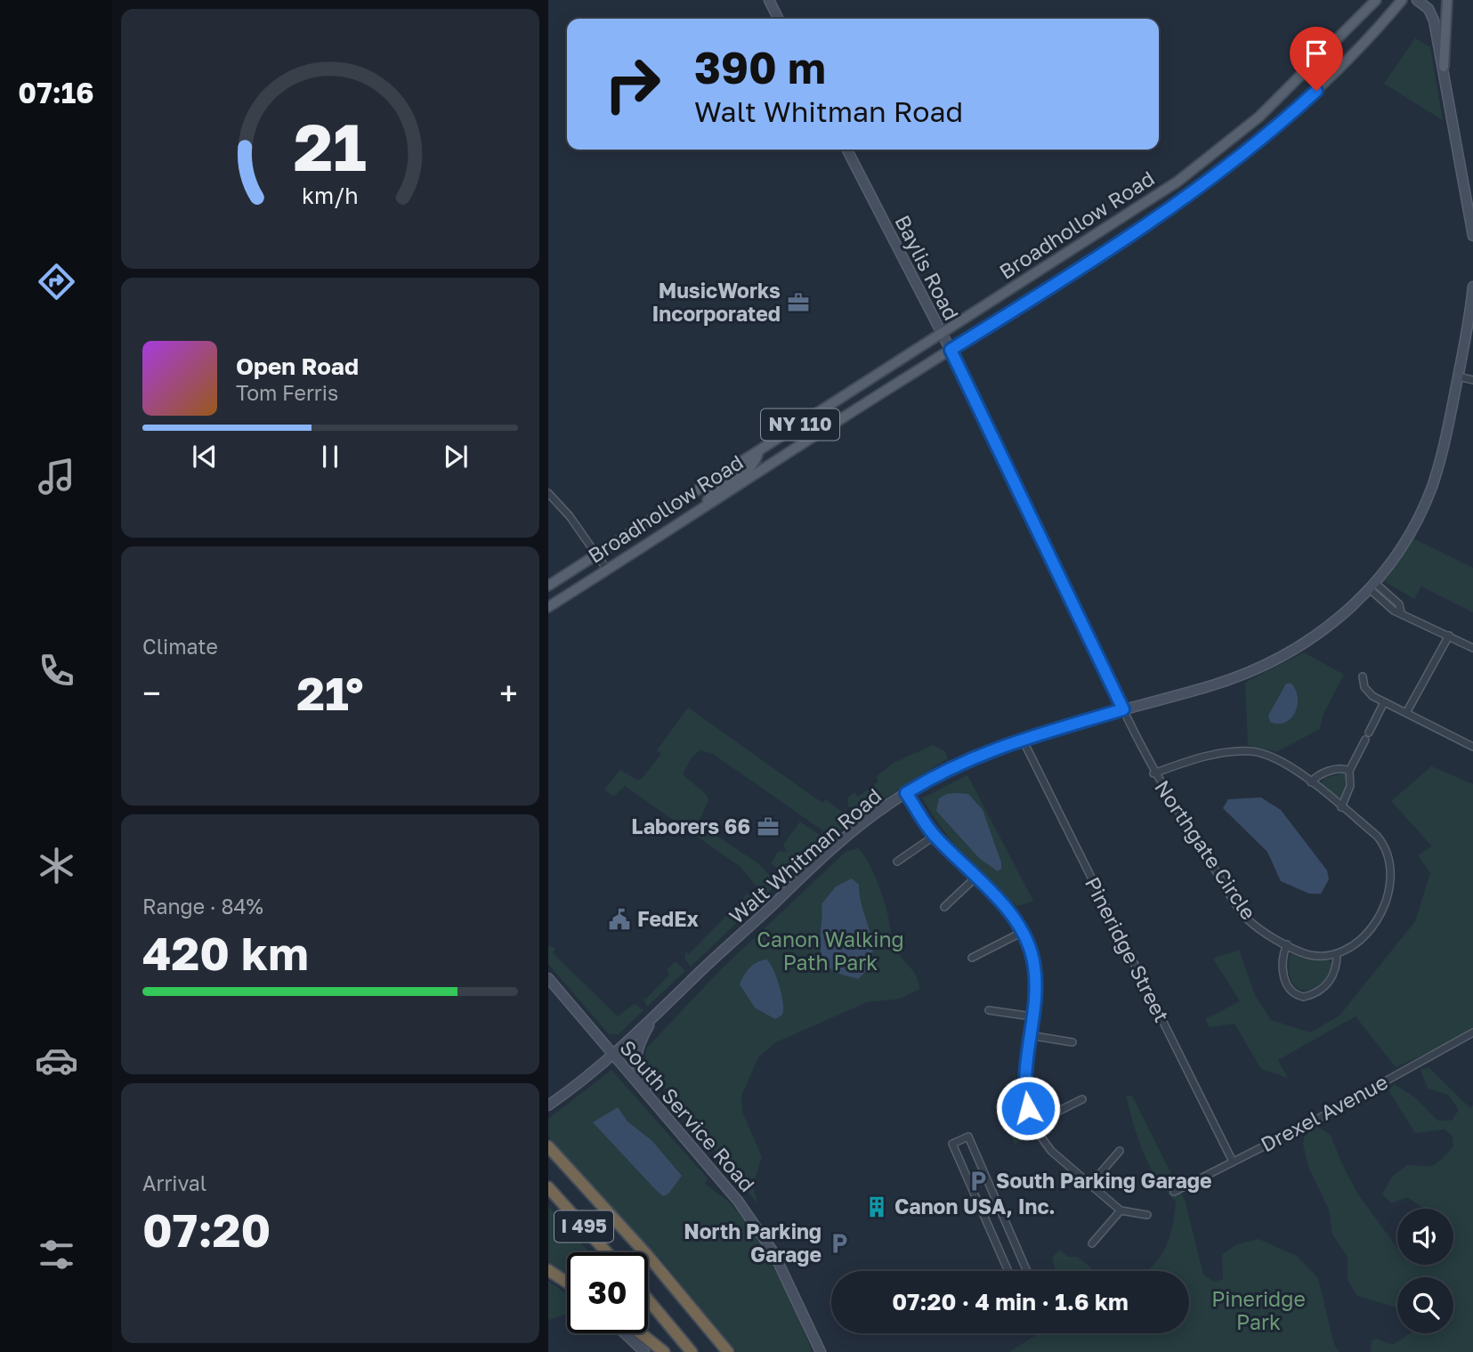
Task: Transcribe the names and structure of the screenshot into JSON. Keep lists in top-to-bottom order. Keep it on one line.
{"streets":{"highway":["I 495"],"main road":["Broadhollow Road","Baylis Road","NY 110","Walt Whitman Road","South Service Road"],"street":["Northgate Circle","Pineridge Street","Drexel Avenue"]},"crossings":[["Broadhollow Road","Baylis Road"],["Baylis Road","Northgate Circle"],["Baylis Road","Walt Whitman Road"],["Northgate Circle","Walt Whitman Road"],["Walt Whitman Road","Pineridge Street"],["Walt Whitman Road","South Service Road"],["Pineridge Street","Drexel Avenue"]],"parks":["Canon Walking Path Park","Pineridge Park"],"places":{"office":["MusicWorks Incorporated","Laborers 66"],"public building":["FedEx"],"parking":["South Parking Garage","North Parking Garage"],"building":["Canon USA, Inc."]},"page":{"tabs":"07:16","turn":["390 m","Walt Whitman Road"],"song":["Open Road","Tom Ferris"],"tile":["Climate",["Range · 84%","420 km"],["Arrival","07:20"]],"heat":["−","21°","+"],"limit":"30","trip":"07:20 · 4 min · 1.6 km","gauge":["21","km/h"]}}
